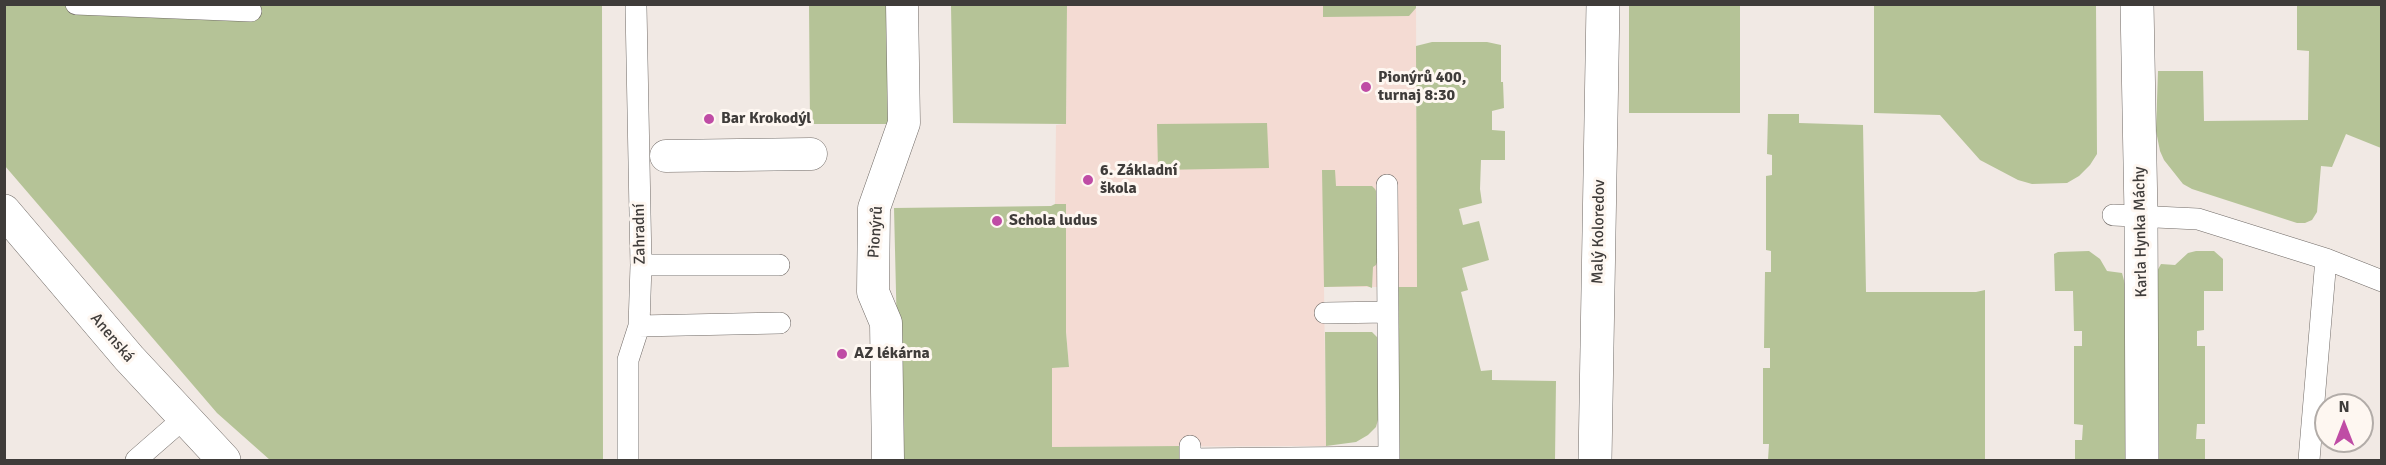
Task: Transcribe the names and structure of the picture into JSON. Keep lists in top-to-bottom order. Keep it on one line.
{"streets":{"street":["Pionýrů","Malý Koloredov","Karla Hynka Máchy","Anenská"],"lane":["Zahradní"]},"places":["Pionýrů 400, turnaj 8:30","Bar Krokodýl","6. Základní škola","Schola ludus","AZ lékárna"],"north":"top"}
